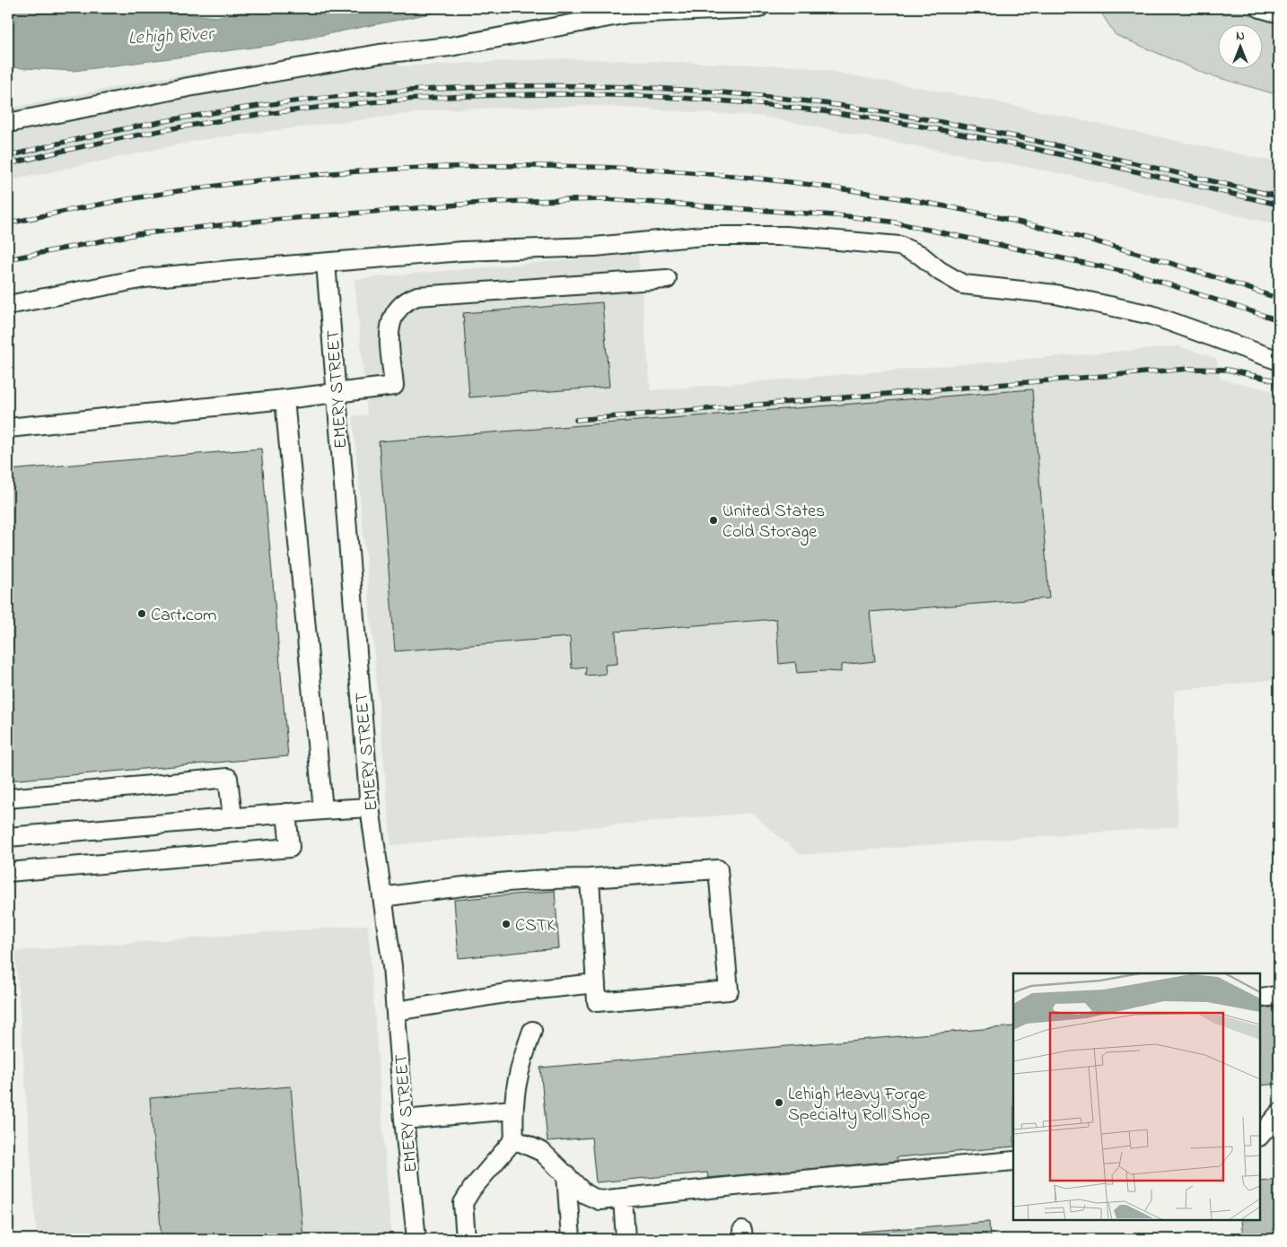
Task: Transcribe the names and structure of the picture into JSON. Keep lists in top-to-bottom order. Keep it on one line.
{"streets":{"street":["EMERY STREET"]},"water":["Lehigh River"],"places":["United States Cold Storage","Cart.com","CSTK","Lehigh Heavy Forge: Specialty Roll Shop"],"north":"top"}
